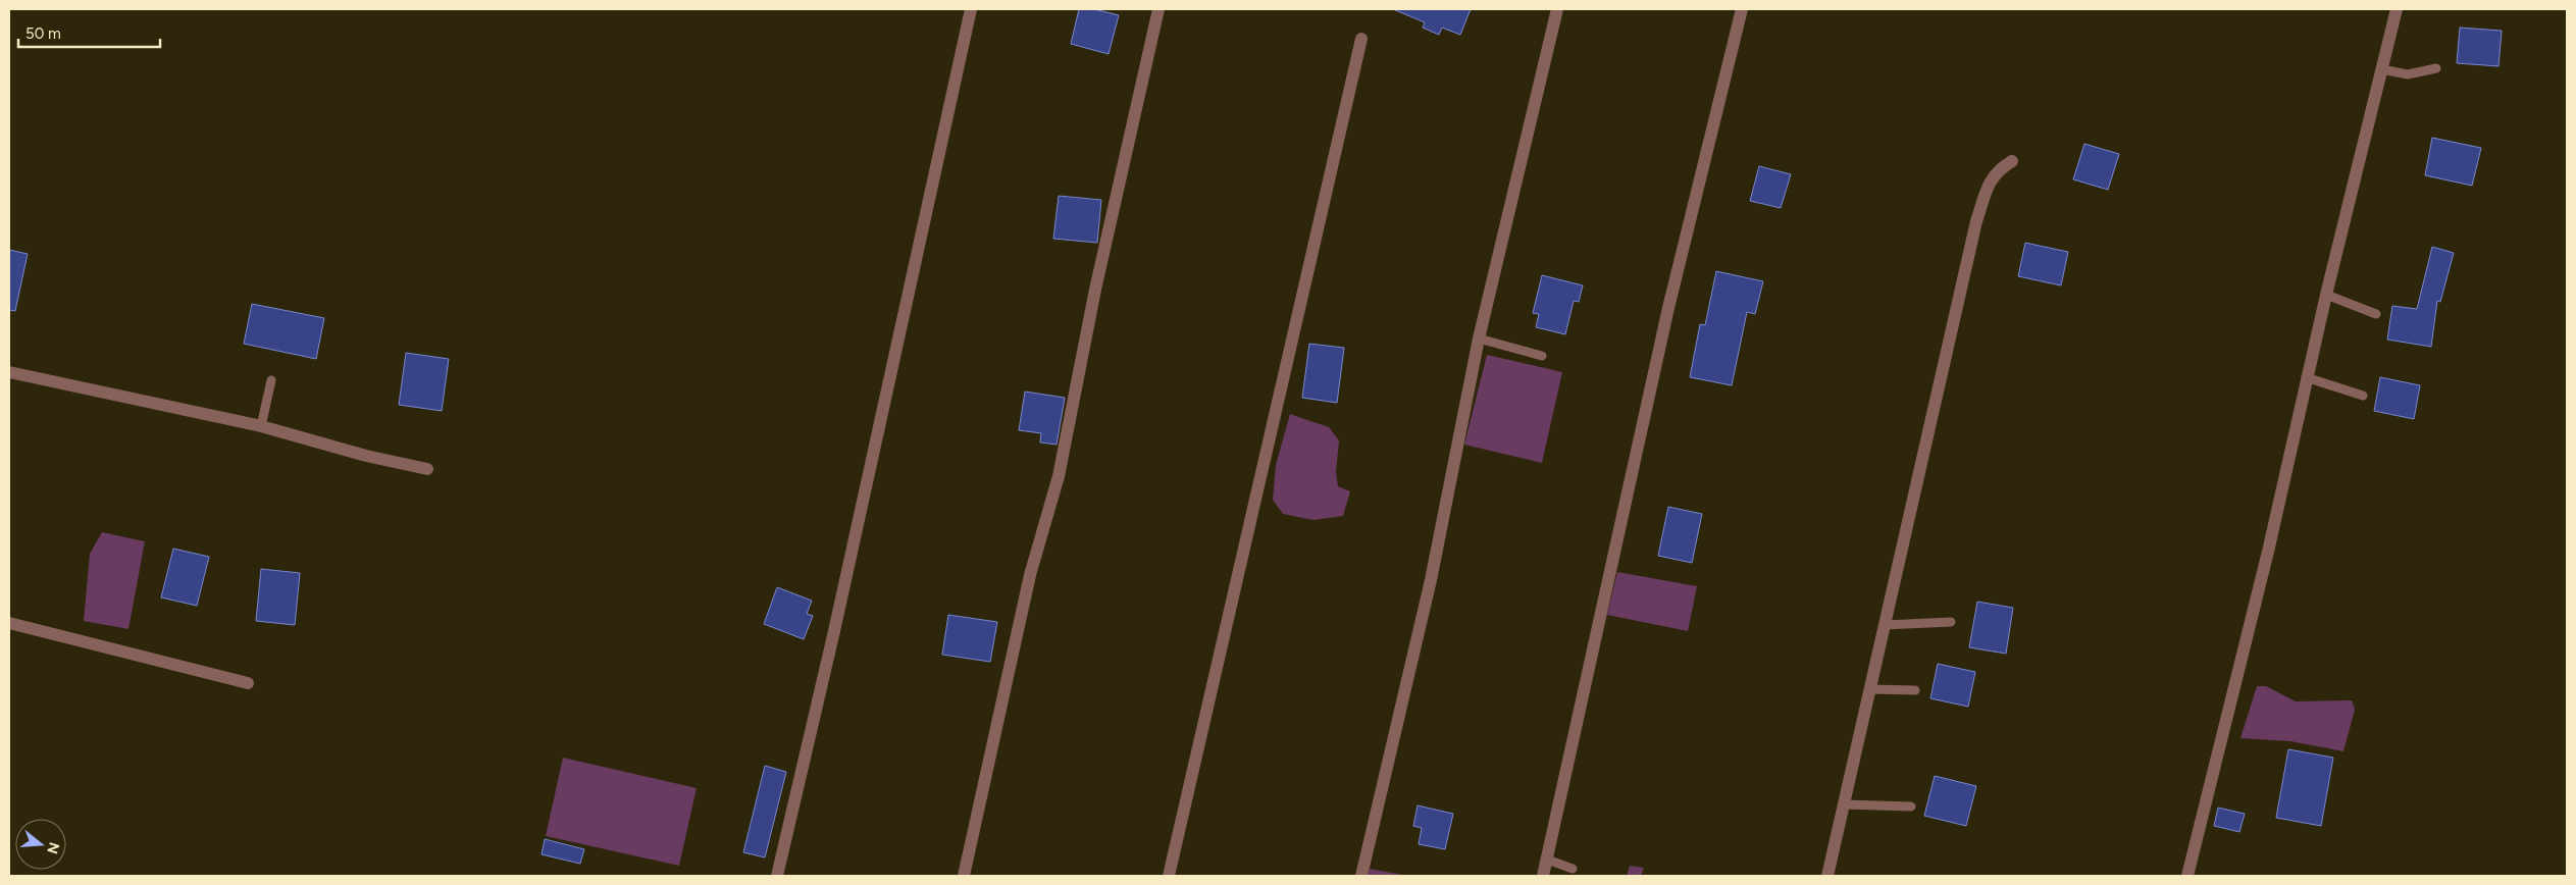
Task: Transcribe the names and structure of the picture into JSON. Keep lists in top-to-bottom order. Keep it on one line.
{"scale_bar":"50 m","north":"right"}
